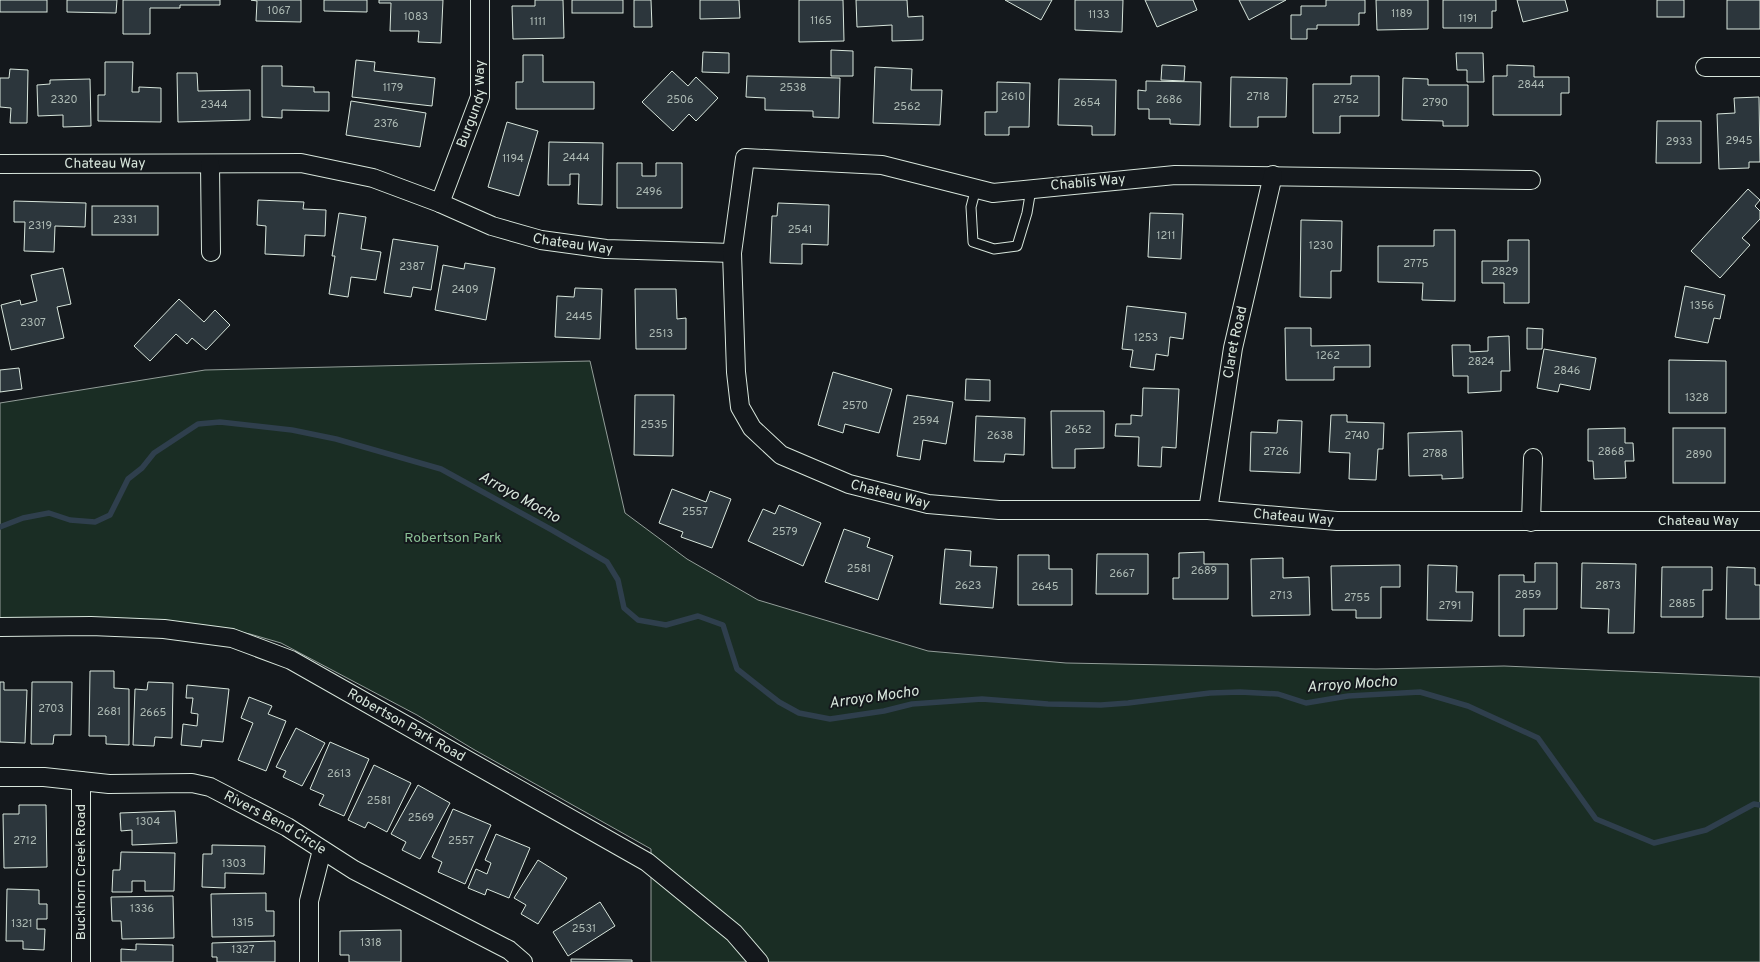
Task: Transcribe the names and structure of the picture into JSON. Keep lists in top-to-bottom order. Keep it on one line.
{"streets":{"street":["Burgundy Way","Chateau Way","Chablis Way","Claret Road","Robertson Park Road","Rivers Bend Circle","Buckhorn Creek Road"]},"crossings":[["Burgundy Way","Chateau Way"],["Chateau Way","Chablis Way"],["Chateau Way","Claret Road"],["Chablis Way","Claret Road"],["Rivers Bend Circle","Buckhorn Creek Road"]],"water":["Arroyo Mocho"],"parks":["Robertson Park"],"house_numbers":["1067","1189","1133","1083","1191","1165","1111","2844","1179","2538","2610","2718","2320","2506","2686","2752","2654","2790","2344","2562","2376","2945","2933","2444","1194","2496","2331","2319","2541","1211","1230","2775","2387","2829","2409","1356","2445","2307","2513","1253","1262","2824","2846","1328","2570","2594","2535","2652","2638","2740","2726","2868","2788","2890","2557","2579","2581","2689","2667","2623","2873","2645","2859","2713","2755","2885","2791","2703","2681","2665","2613","2581","2569","1304","2712","2557","1303","1336","1315","1321","2531","1318","1327"]}
